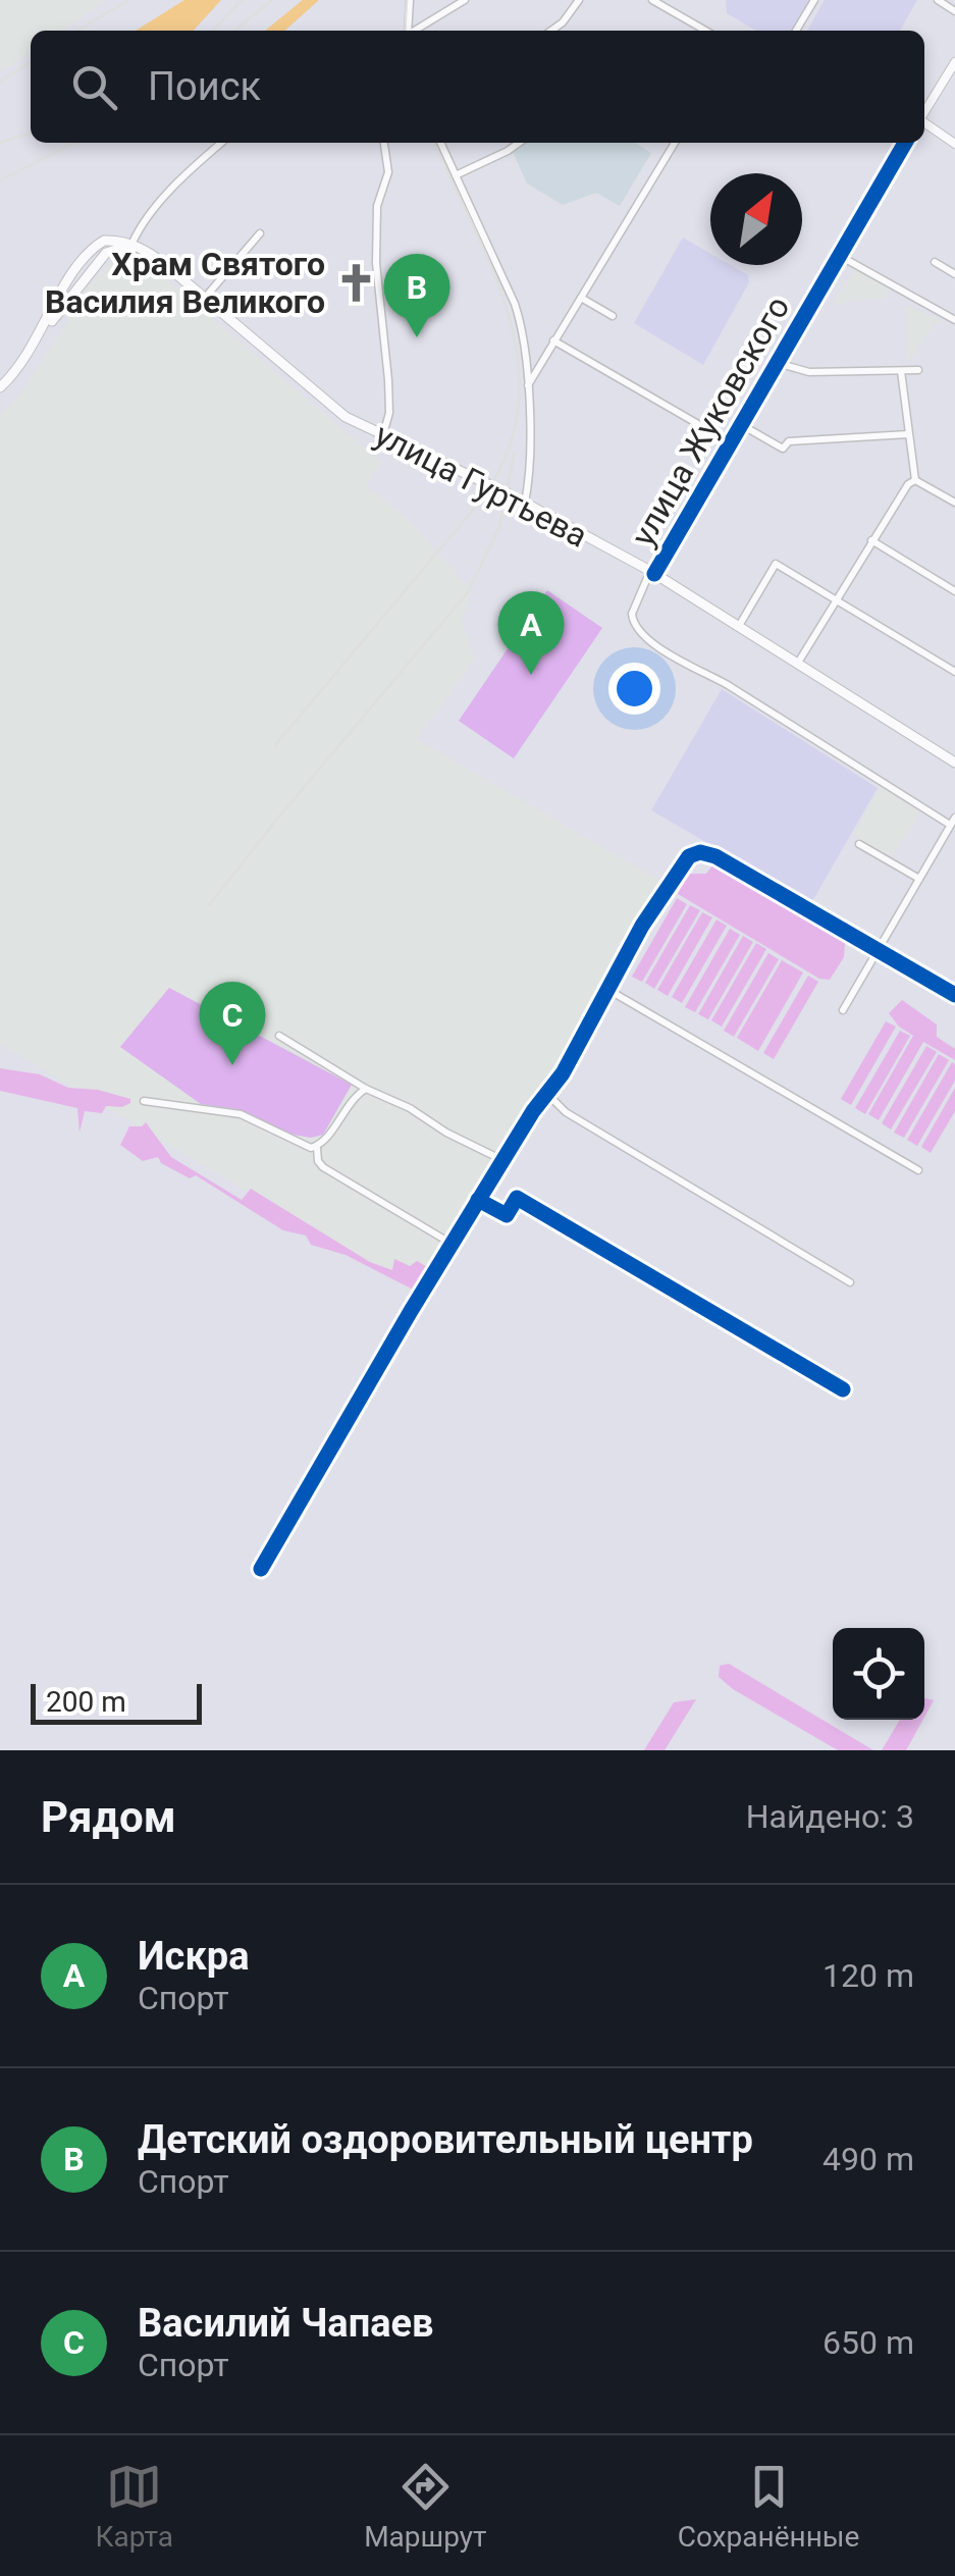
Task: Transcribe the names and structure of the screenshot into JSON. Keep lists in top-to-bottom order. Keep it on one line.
{"streets":{"main road":["улица Гуртьева"],"street":["улица Жуковского"]},"crossings":[["улица Жуковского","улица Гуртьева"]],"places":{"church":["Храм Святого Василия Великого"]},"scale_bar":"200 m","north":"top right","page":{"search":"Поиск","pins":["B","A","C"],"scale":"200 m","heading":["Рядом","Найдено: 3"],"list":[{"mark":"A","name":"Искра","note":"Спорт","value":"120 m"},{"mark":"B","name":"Детский оздоровительный центр","note":"Спорт","value":"490 m"},{"mark":"C","name":"Василий Чапаев","note":"Спорт","value":"650 m"}],"nav":["Карта","Маршрут","Сохранённые"]}}
